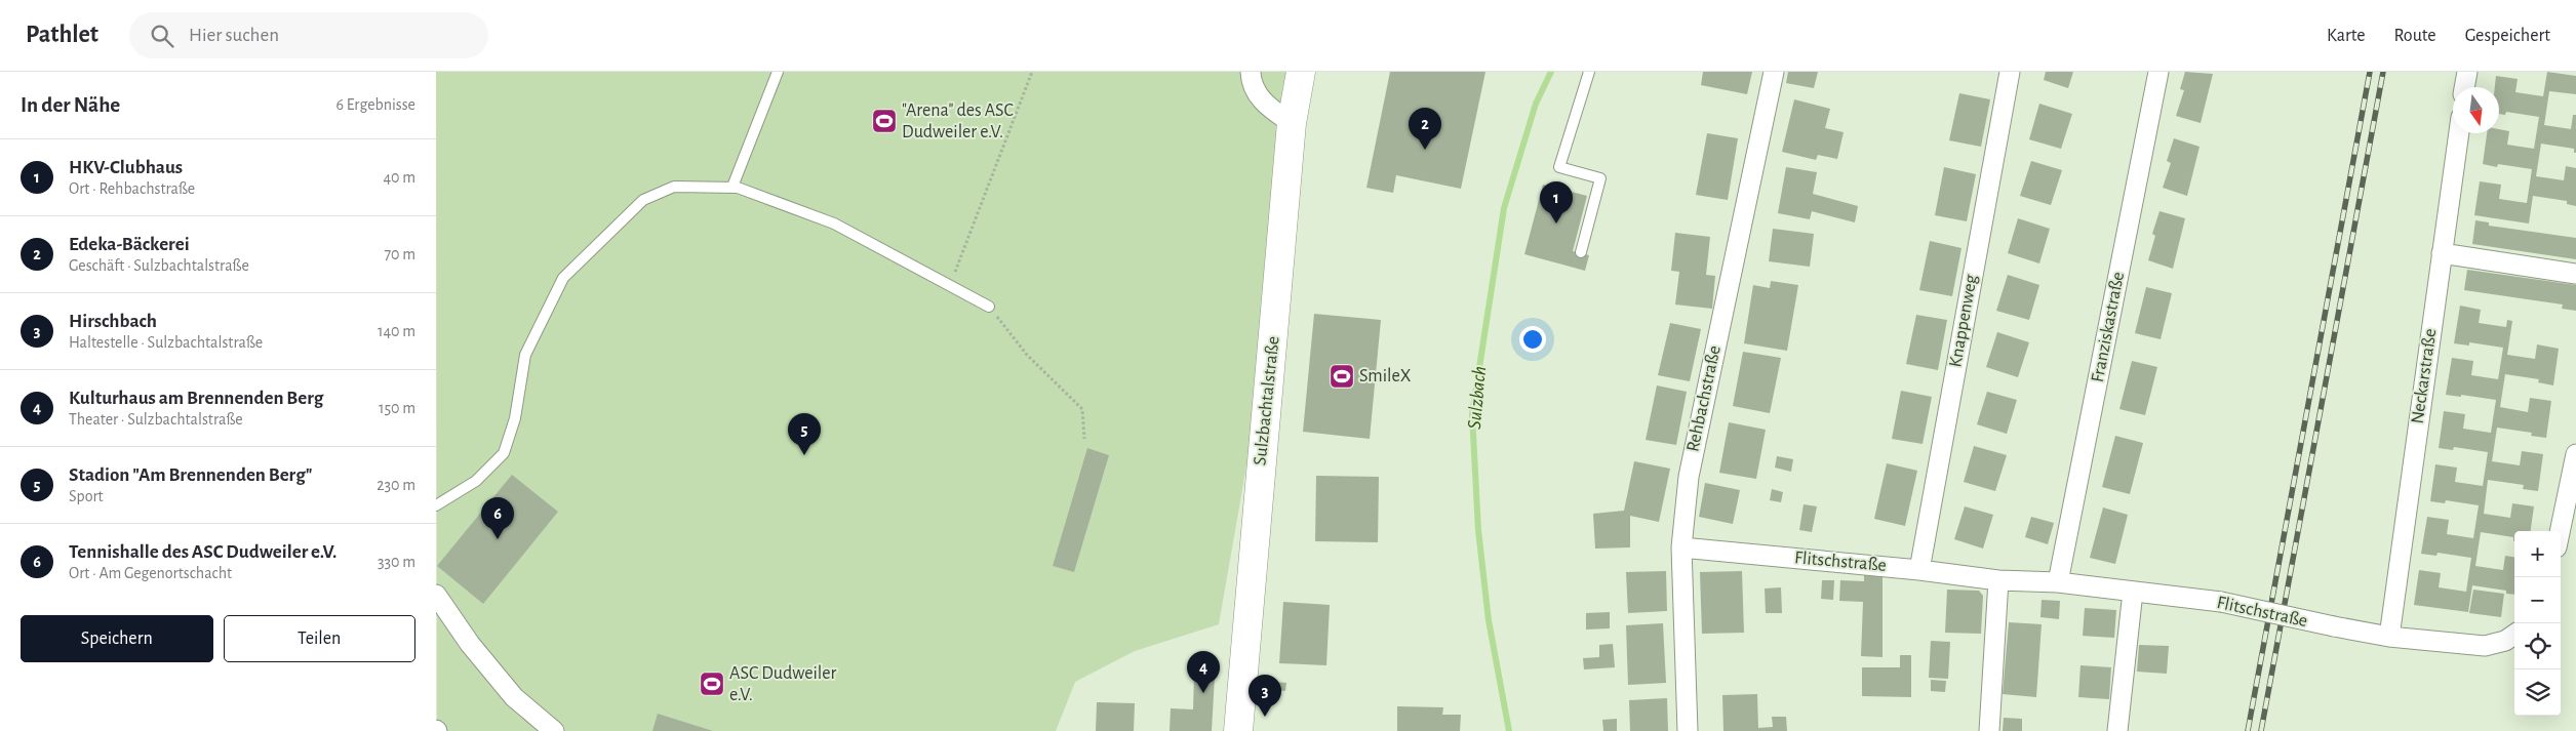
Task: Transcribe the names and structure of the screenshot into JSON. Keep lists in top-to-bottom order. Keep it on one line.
{"streets":{"main road":["Sulzbachtalstraße"],"street":["Knappenweg","Franziskastraße","Neckarstraße","Rehbachstraße","Flitschstraße"]},"crossings":[["Knappenweg","Flitschstraße"],["Franziskastraße","Flitschstraße"],["Neckarstraße","Flitschstraße"],["Rehbachstraße","Flitschstraße"]],"water":["Sulzbach"],"places":{"sports":["\"Arena\" des ASC Dudweiler e.V.","SmileX","ASC Dudweiler e.V."]},"north":"bottom","page":{"header":"Pathlet","search":"Hier suchen","nav":["Karte","Route","Gespeichert"],"heading":["In der Nähe","6 Ergebnisse"],"pins":["2","1","5","6","4","3"],"list":[{"mark":"1","name":"HKV-Clubhaus","note":"Ort · Rehbachstraße","value":"40 m"},{"mark":"2","name":"Edeka-Bäckerei","note":"Geschäft · Sulzbachtalstraße","value":"70 m"},{"mark":"3","name":"Hirschbach","note":"Haltestelle · Sulzbachtalstraße","value":"140 m"},{"mark":"4","name":"Kulturhaus am Brennenden Berg","note":"Theater · Sulzbachtalstraße","value":"150 m"},{"mark":"5","name":"Stadion \"Am Brennenden Berg\"","note":"Sport","value":"230 m"},{"mark":"6","name":"Tennishalle des ASC Dudweiler e.V.","note":"Ort · Am Gegenortschacht","value":"330 m"}],"map_buttons":["+","−"],"buttons":["Speichern","Teilen"]}}
